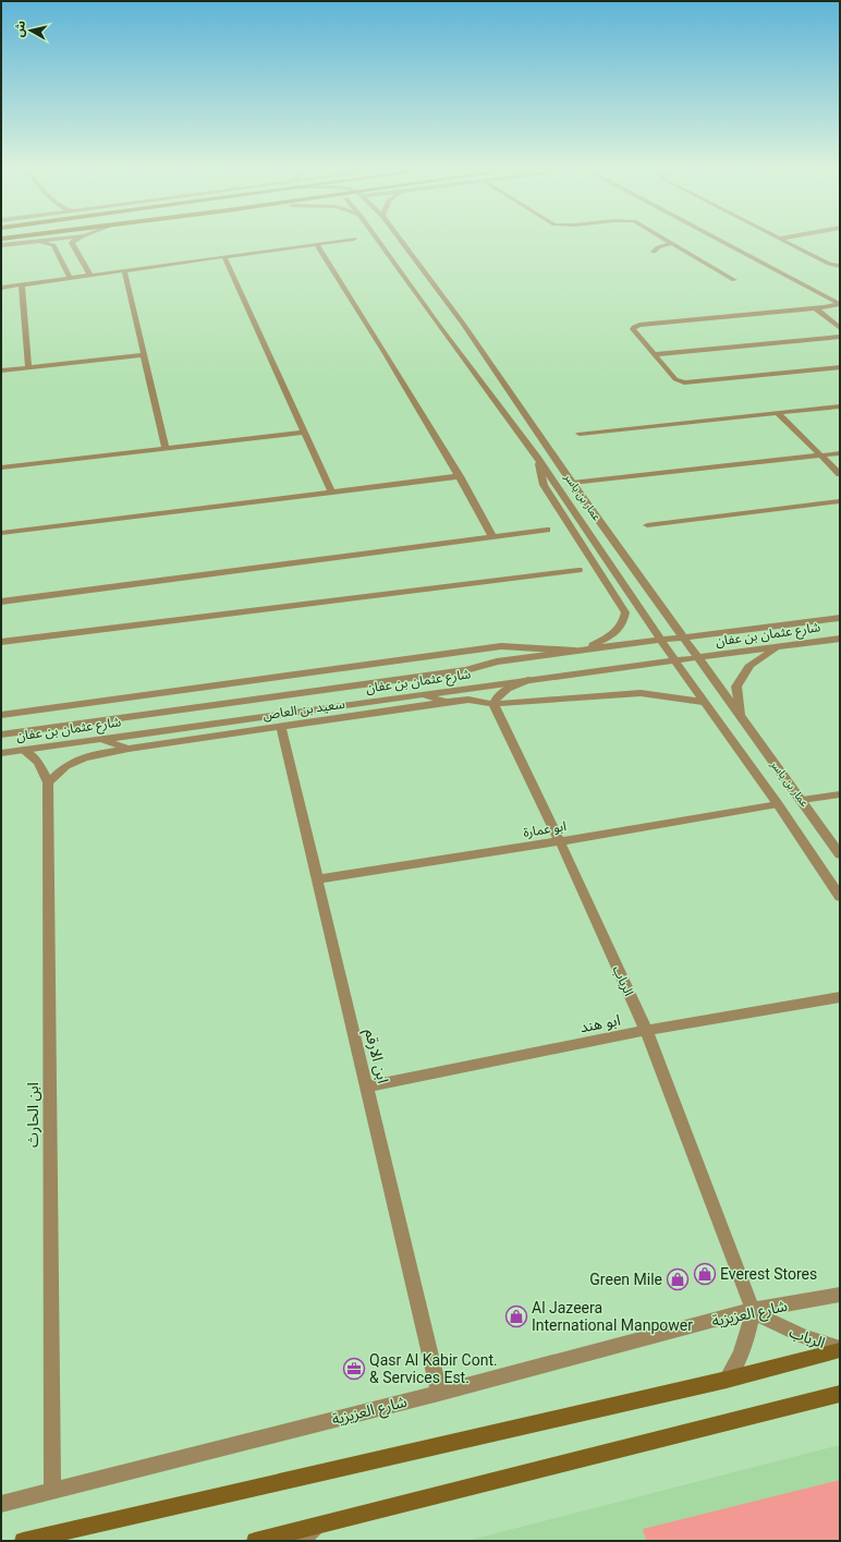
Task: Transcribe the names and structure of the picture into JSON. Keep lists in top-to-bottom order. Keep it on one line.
{"streets":{"street":["عمار بن ياسر","شارع عثمان بن عفان","سعيد بن العاص","ابو عمارة","الرباب","ابو هند","ابن الارقم","ابن الحارث","شارع العزيزية"]},"crossings":[["عمار بن ياسر","شارع عثمان بن عفان"],["عمار بن ياسر","سعيد بن العاص"],["عمار بن ياسر","ابو عمارة"],["شارع عثمان بن عفان","ابن الحارث"],["سعيد بن العاص","الرباب"],["سعيد بن العاص","ابن الارقم"],["سعيد بن العاص","ابن الحارث"],["ابو عمارة","الرباب"],["ابو عمارة","ابن الارقم"],["الرباب","ابو هند"],["الرباب","شارع العزيزية"],["ابو هند","ابن الارقم"],["ابن الارقم","شارع العزيزية"],["ابن الحارث","شارع العزيزية"]],"places":{"shop":["Everest Stores","Green Mile","Al Jazeera International Manpower"],"office":["Qasr Al Kabir Cont. & Services Est."]},"north":"left"}
